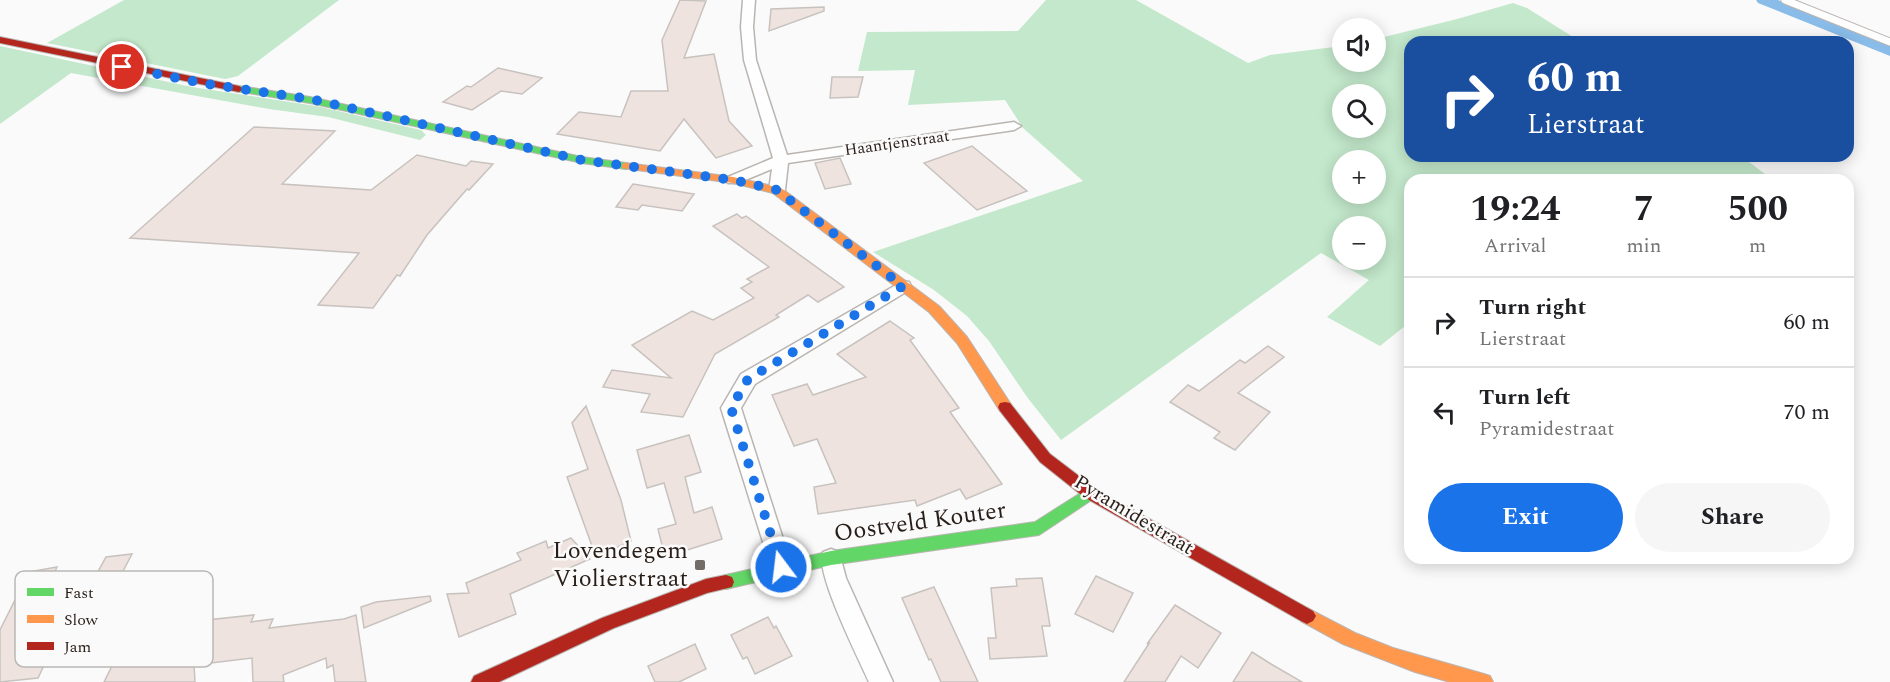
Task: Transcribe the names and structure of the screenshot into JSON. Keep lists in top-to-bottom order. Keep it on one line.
{"streets":{"street":["Haantjenstraat","Pyramidestraat","Oostveld Kouter"]},"crossings":[["Pyramidestraat","Oostveld Kouter"]],"places":{"transit":["Lovendegem Violierstraat"]},"legend":["Fast","Slow","Jam"],"page":{"map_buttons":["+","−"],"turn":["60 m","Lierstraat"],"eta":["19:24","Arrival","7","min","500","m"],"list":[{"name":"Turn right","note":"Lierstraat","value":"60 m"},{"name":"Turn left","note":"Pyramidestraat","value":"70 m"}],"buttons":["Exit","Share"]}}
